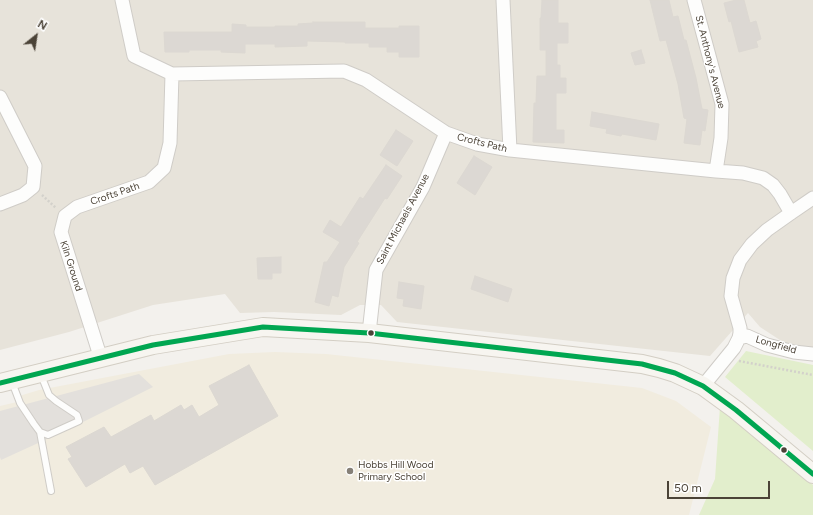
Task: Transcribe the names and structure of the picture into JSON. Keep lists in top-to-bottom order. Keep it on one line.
{"streets":{"street":["St. Anthony's Avenue","Crofts Path","Saint Michaels Avenue","Kiln Ground","Longfield"]},"crossings":[["St. Anthony's Avenue","Crofts Path"],["Crofts Path","Saint Michaels Avenue"],["Crofts Path","Kiln Ground"]],"places":["Hobbs Hill Wood Primary School"],"scale_bar":"50 m","north":"top right"}
